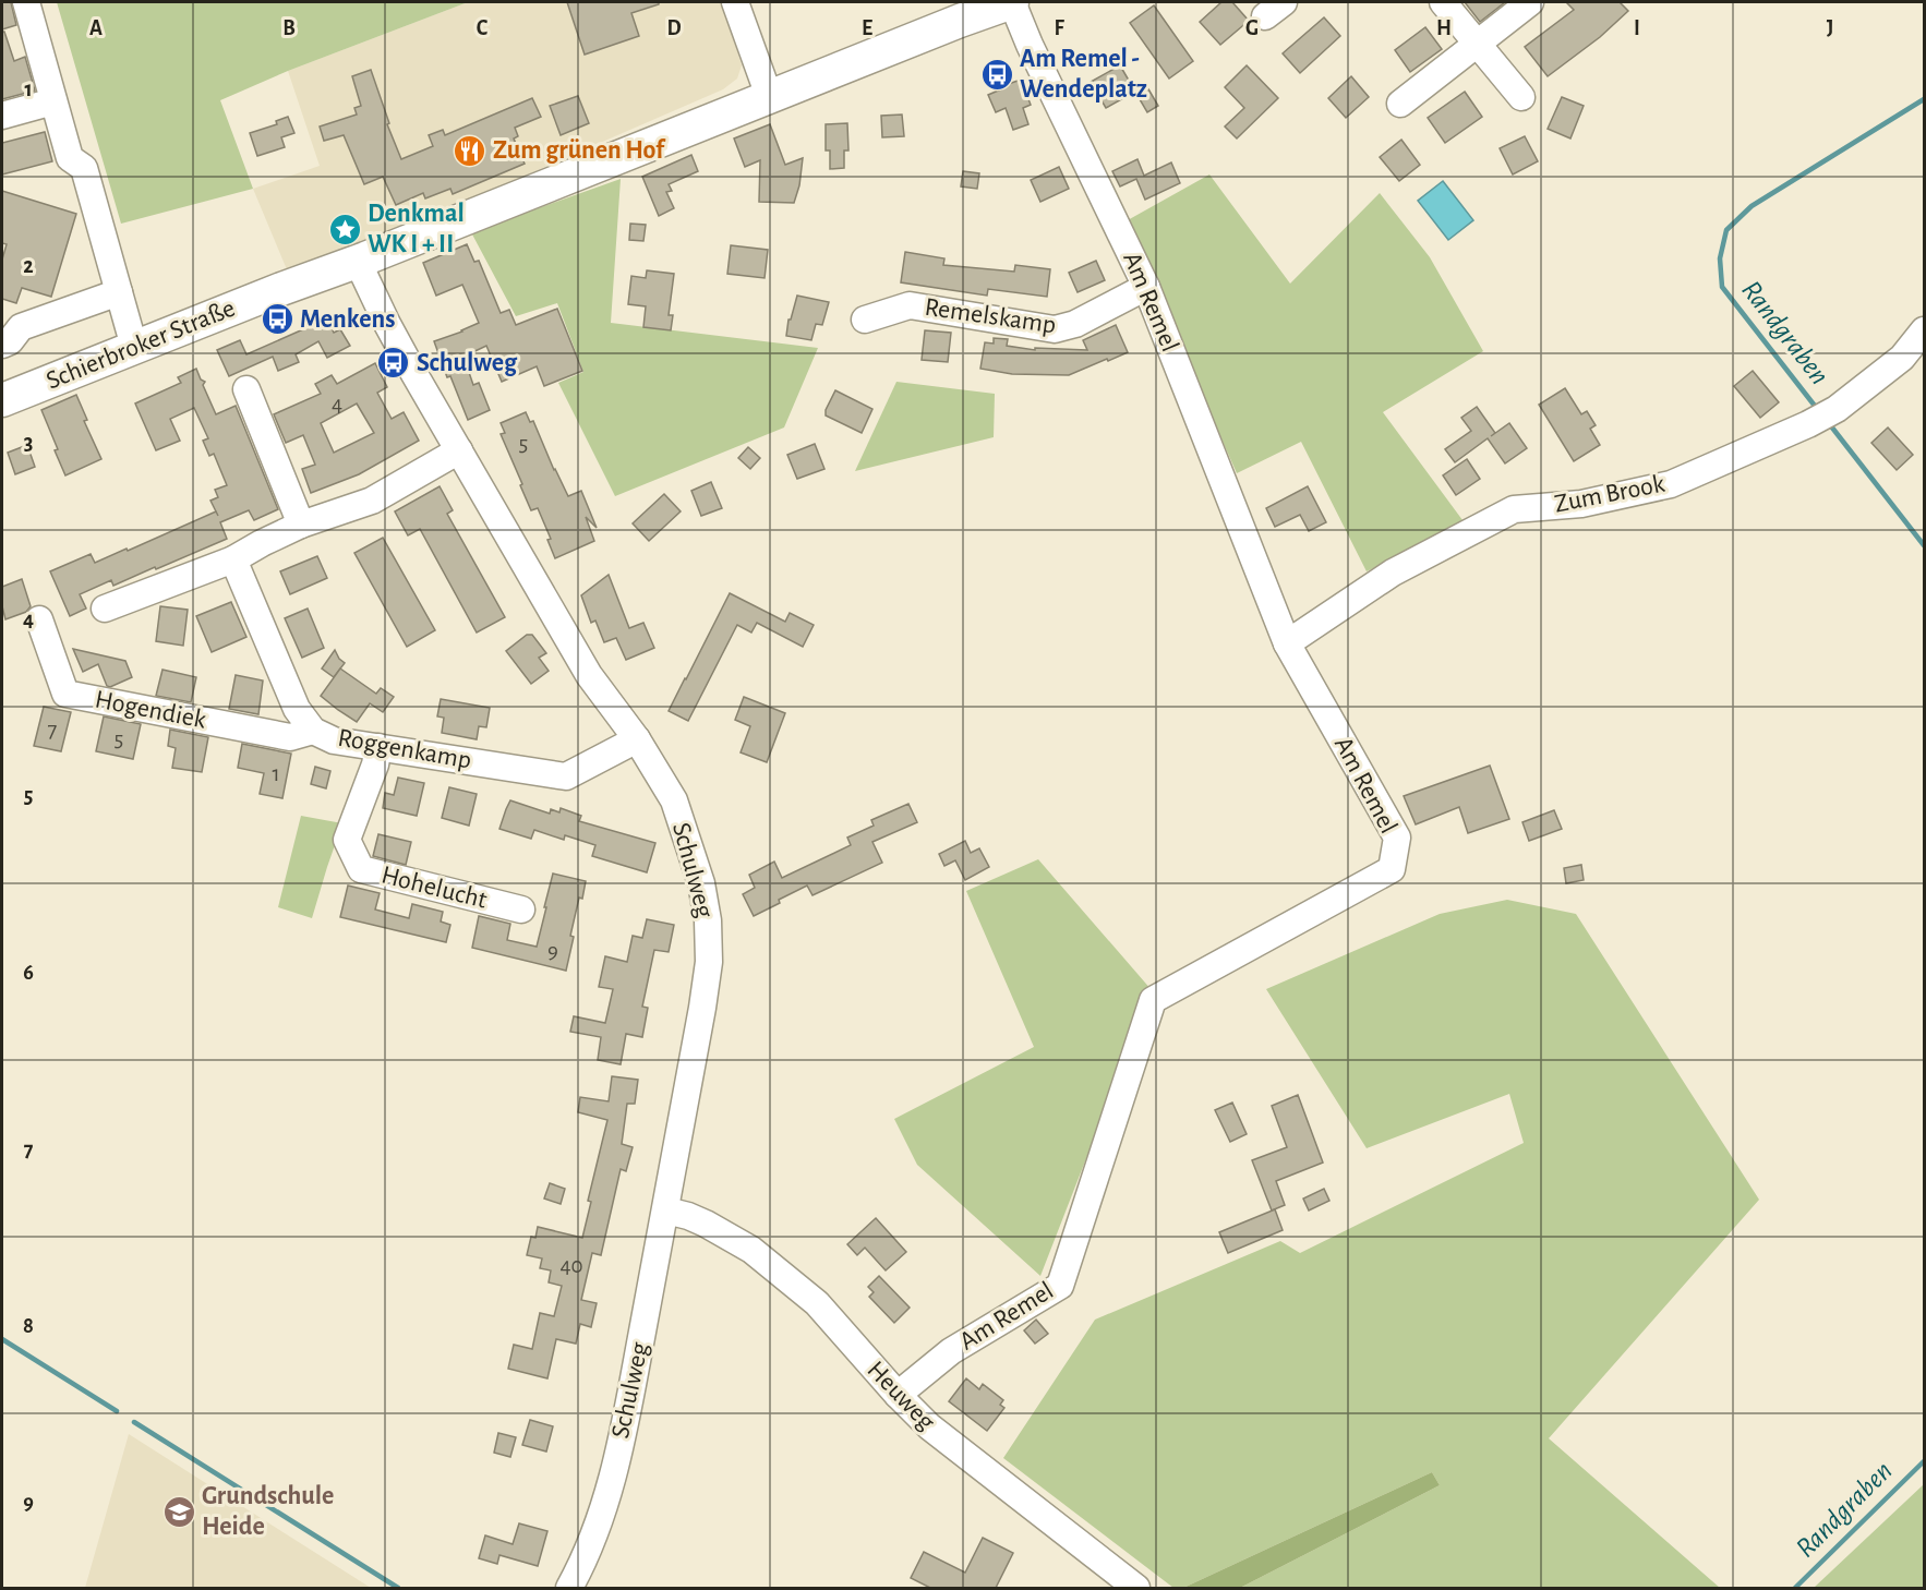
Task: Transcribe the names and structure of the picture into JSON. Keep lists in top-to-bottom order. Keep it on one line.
{"streets":{"main road":["Schierbroker Straße"],"street":["Am Remel","Remelskamp","Zum Brook","Hogendiek","Roggenkamp","Schulweg","Hohelucht","Heuweg"]},"crossings":[["Am Remel","Remelskamp"],["Am Remel","Schierbroker Straße"],["Am Remel","Zum Brook"],["Am Remel","Heuweg"],["Schierbroker Straße","Schulweg"],["Hogendiek","Roggenkamp"],["Roggenkamp","Schulweg"],["Roggenkamp","Hohelucht"],["Schulweg","Heuweg"]],"water":["Randgraben"],"places":{"bus stop":["Am Remel - Wendeplatz","Menkens","Schulweg"],"restaurant":["Zum grünen Hof"],"place":["Denkmal WK I + II"],"school or university":["Grundschule Heide"]},"house_numbers":["4","5","7","5","1","9","40"],"grid":{"columns":["A","B","C","D","E","F","G","H","I","J"],"rows":["1","2","3","4","5","6","7","8","9"]}}
